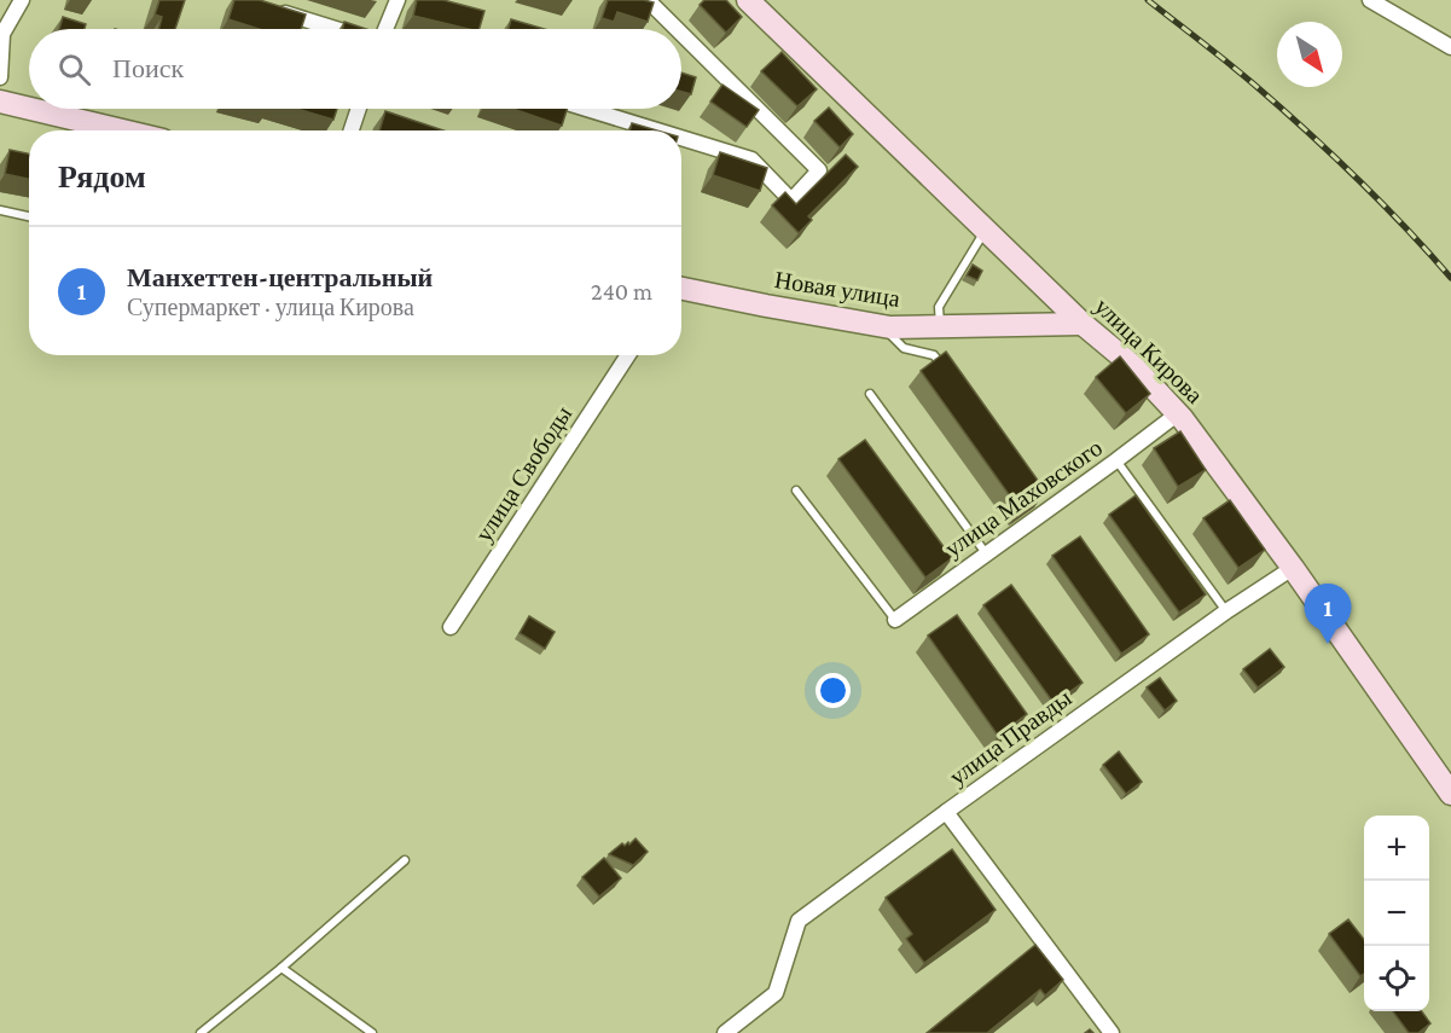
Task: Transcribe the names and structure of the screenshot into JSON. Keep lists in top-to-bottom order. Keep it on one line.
{"streets":{"main road":["Новая улица","улица Кирова"],"street":["улица Свободы","улица Маховского","улица Правды"]},"crossings":[["Новая улица","улица Кирова"],["улица Кирова","улица Маховского"],["улица Кирова","улица Правды"]],"north":"bottom right","page":{"search":"Поиск","heading":"Рядом","list":[{"mark":"1","name":"Манхеттен-центральный","note":"Супермаркет · улица Кирова","value":"240 m"}],"pins":"1","map_buttons":["+","−"]}}
